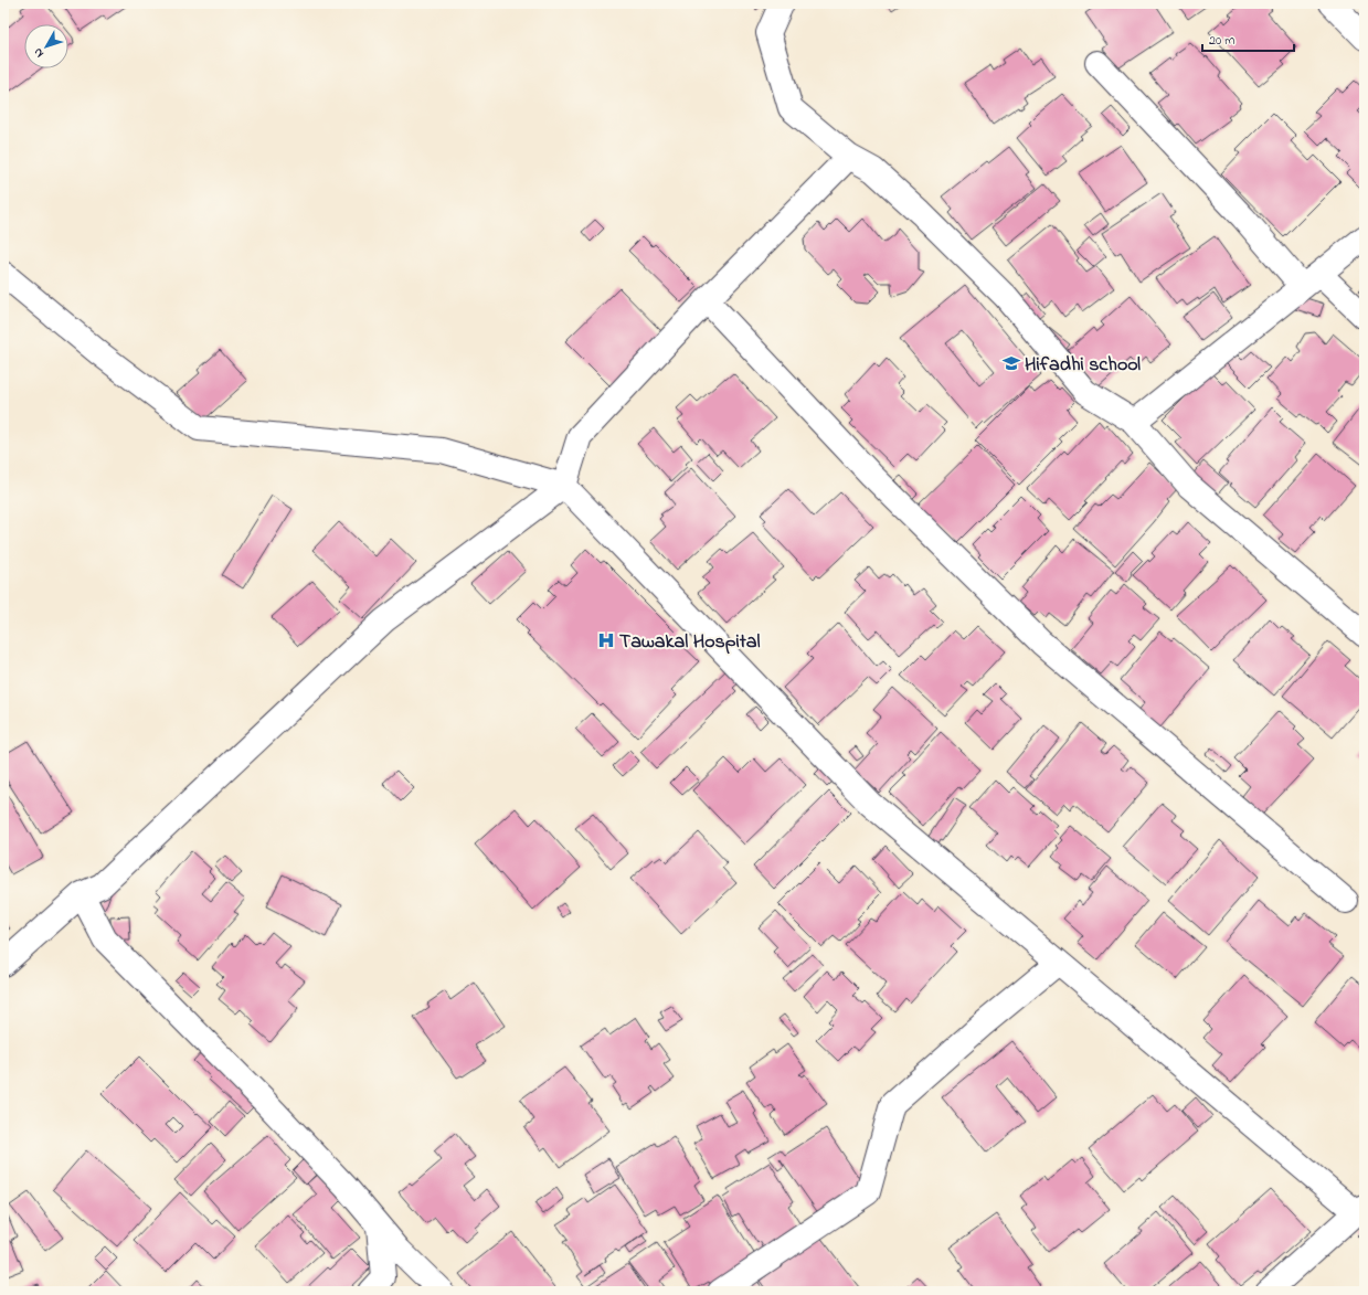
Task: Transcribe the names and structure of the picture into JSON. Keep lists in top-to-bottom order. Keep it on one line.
{"places":{"school or university":["Hifadhi school"],"hospital":["Tawakal Hospital"]},"scale_bar":"20 m","north":"bottom left"}
